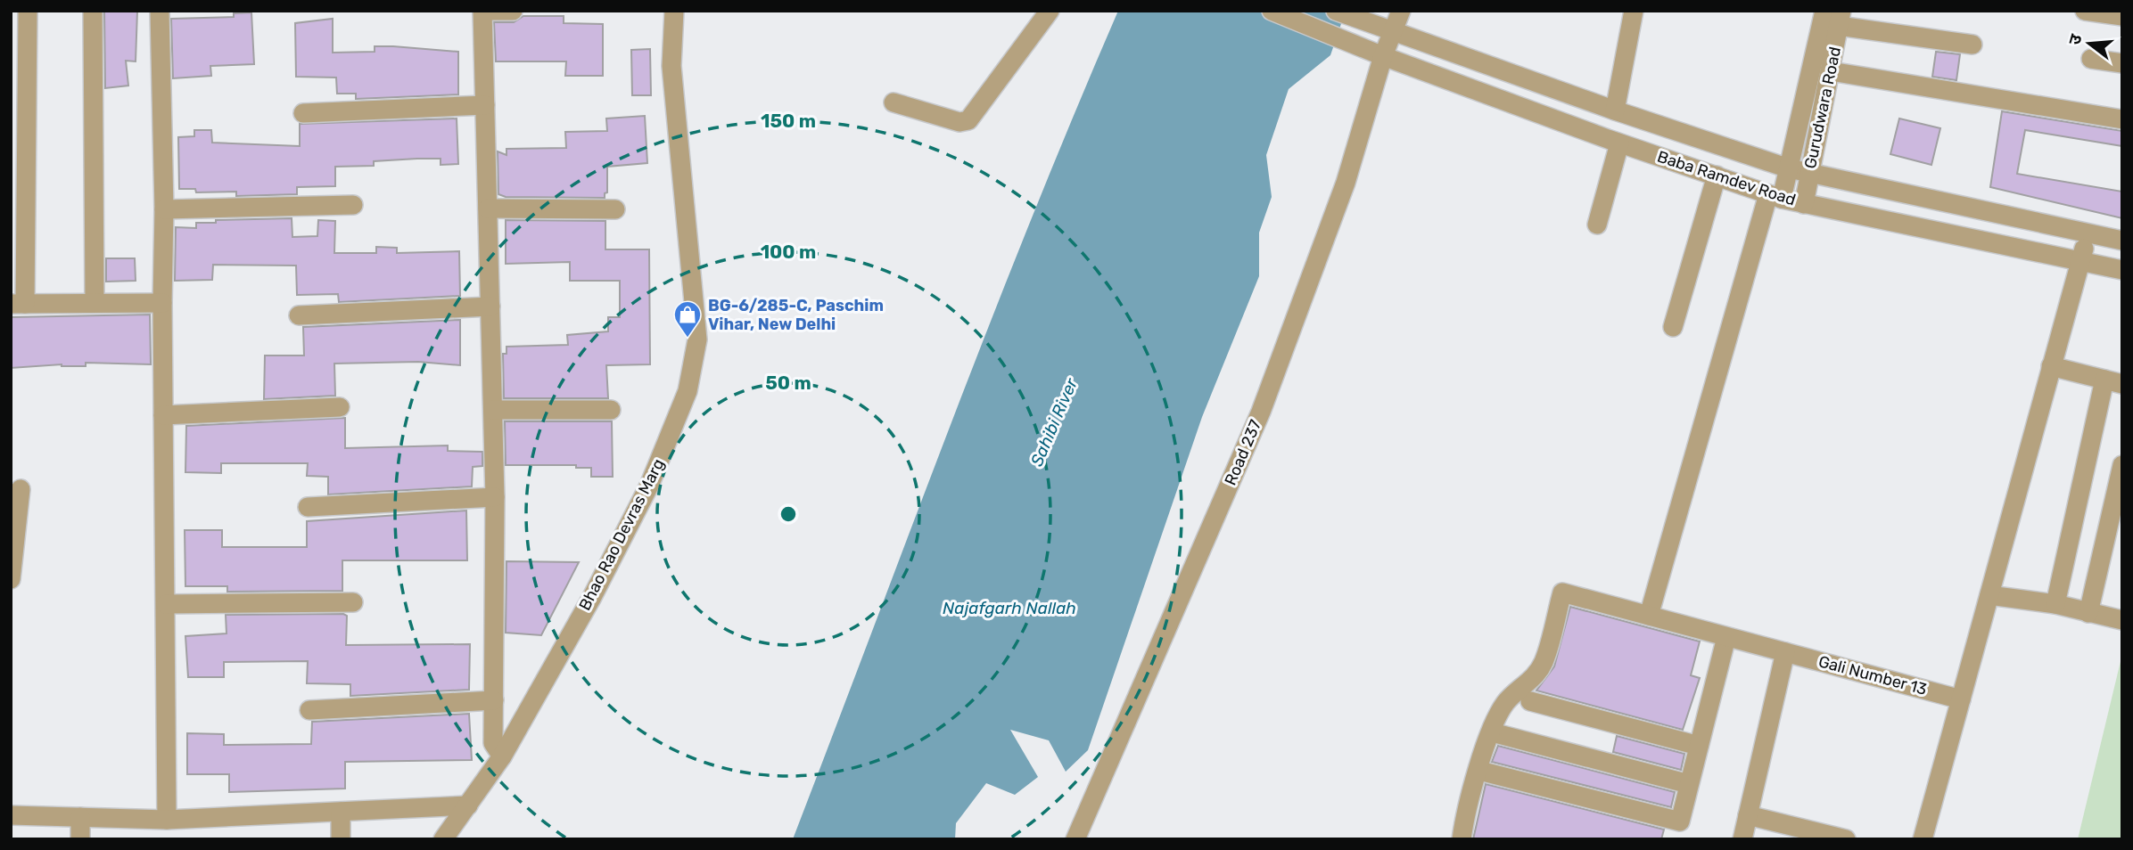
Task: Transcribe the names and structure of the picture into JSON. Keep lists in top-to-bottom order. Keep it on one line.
{"streets":{"street":["Gurudwara Road","Baba Ramdev Road","Road 237","Bhao Rao Devras Marg","Gali Number 13"]},"crossings":[["Gurudwara Road","Baba Ramdev Road"],["Gurudwara Road","Gali Number 13"],["Baba Ramdev Road","Road 237"]],"water":["Sahibi River","Najafgarh Nallah"],"places":{"shop":["BG-6/285-C, Paschim Vihar, New Delhi"]},"north":"left","rings":["150 m","100 m","50 m"]}
